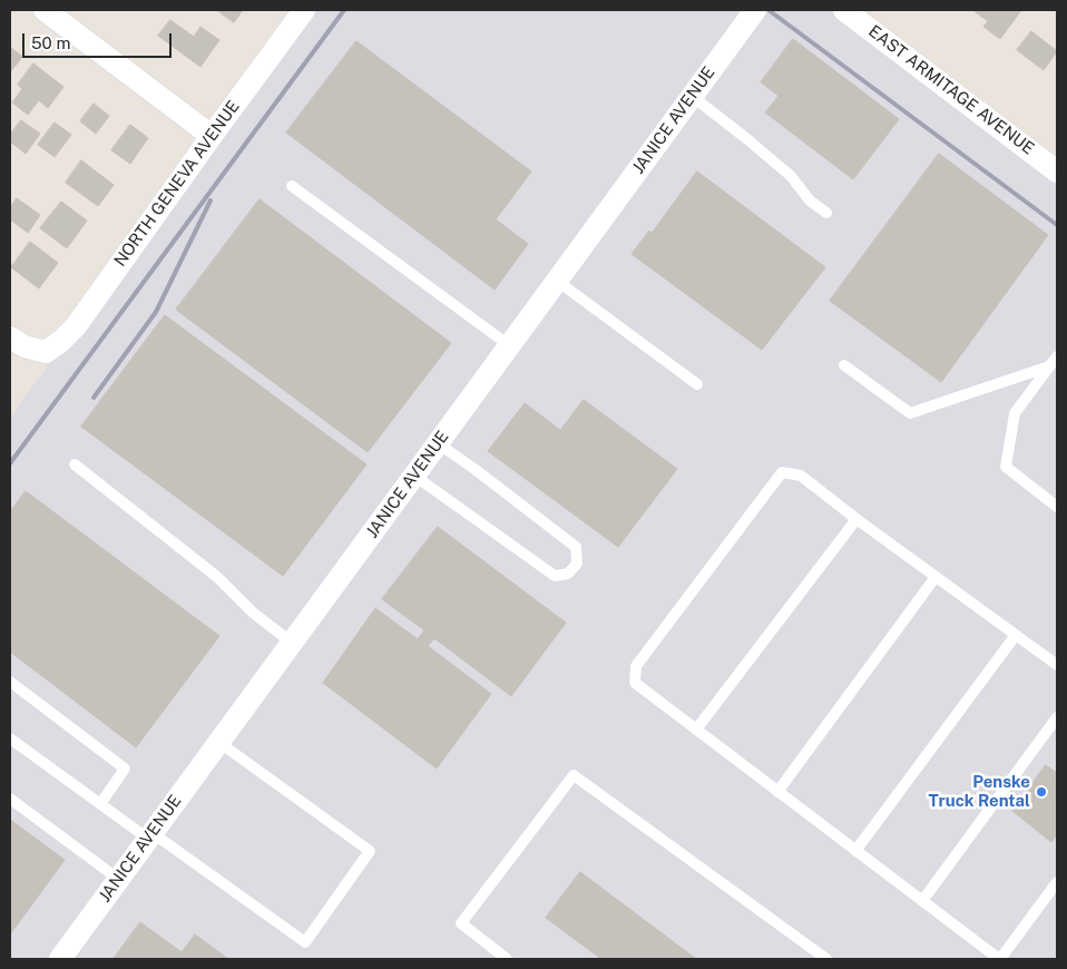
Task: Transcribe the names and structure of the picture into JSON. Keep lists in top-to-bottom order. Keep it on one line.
{"streets":{"street":["EAST ARMITAGE AVENUE","JANICE AVENUE","NORTH GENEVA AVENUE"]},"places":["Penske Truck Rental"],"scale_bar":"50 m"}
